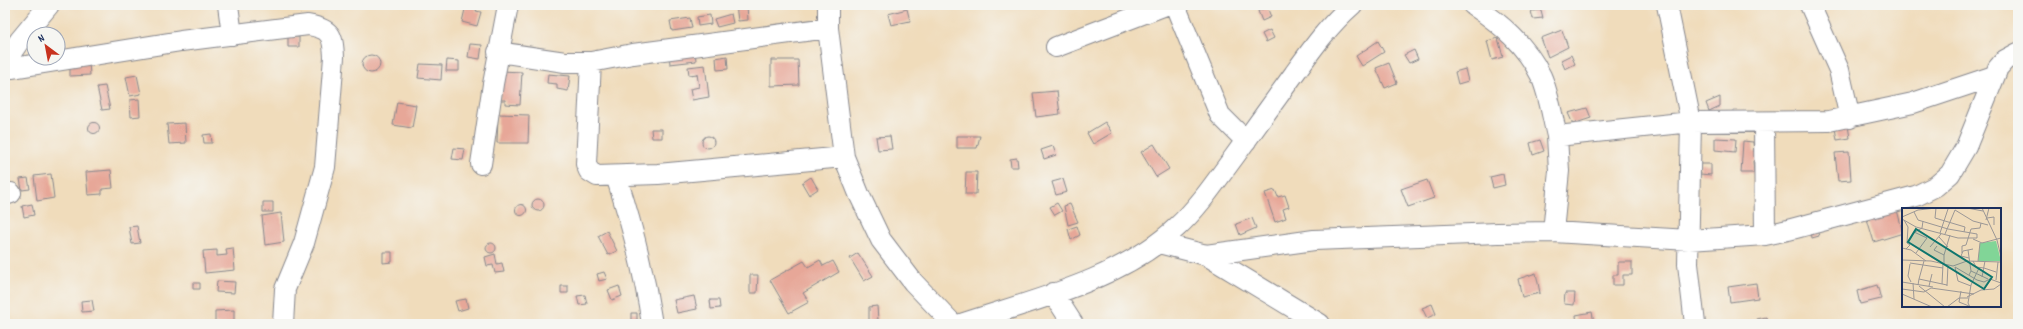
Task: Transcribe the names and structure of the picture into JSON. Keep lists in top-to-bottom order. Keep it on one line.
{"north":"top left"}
